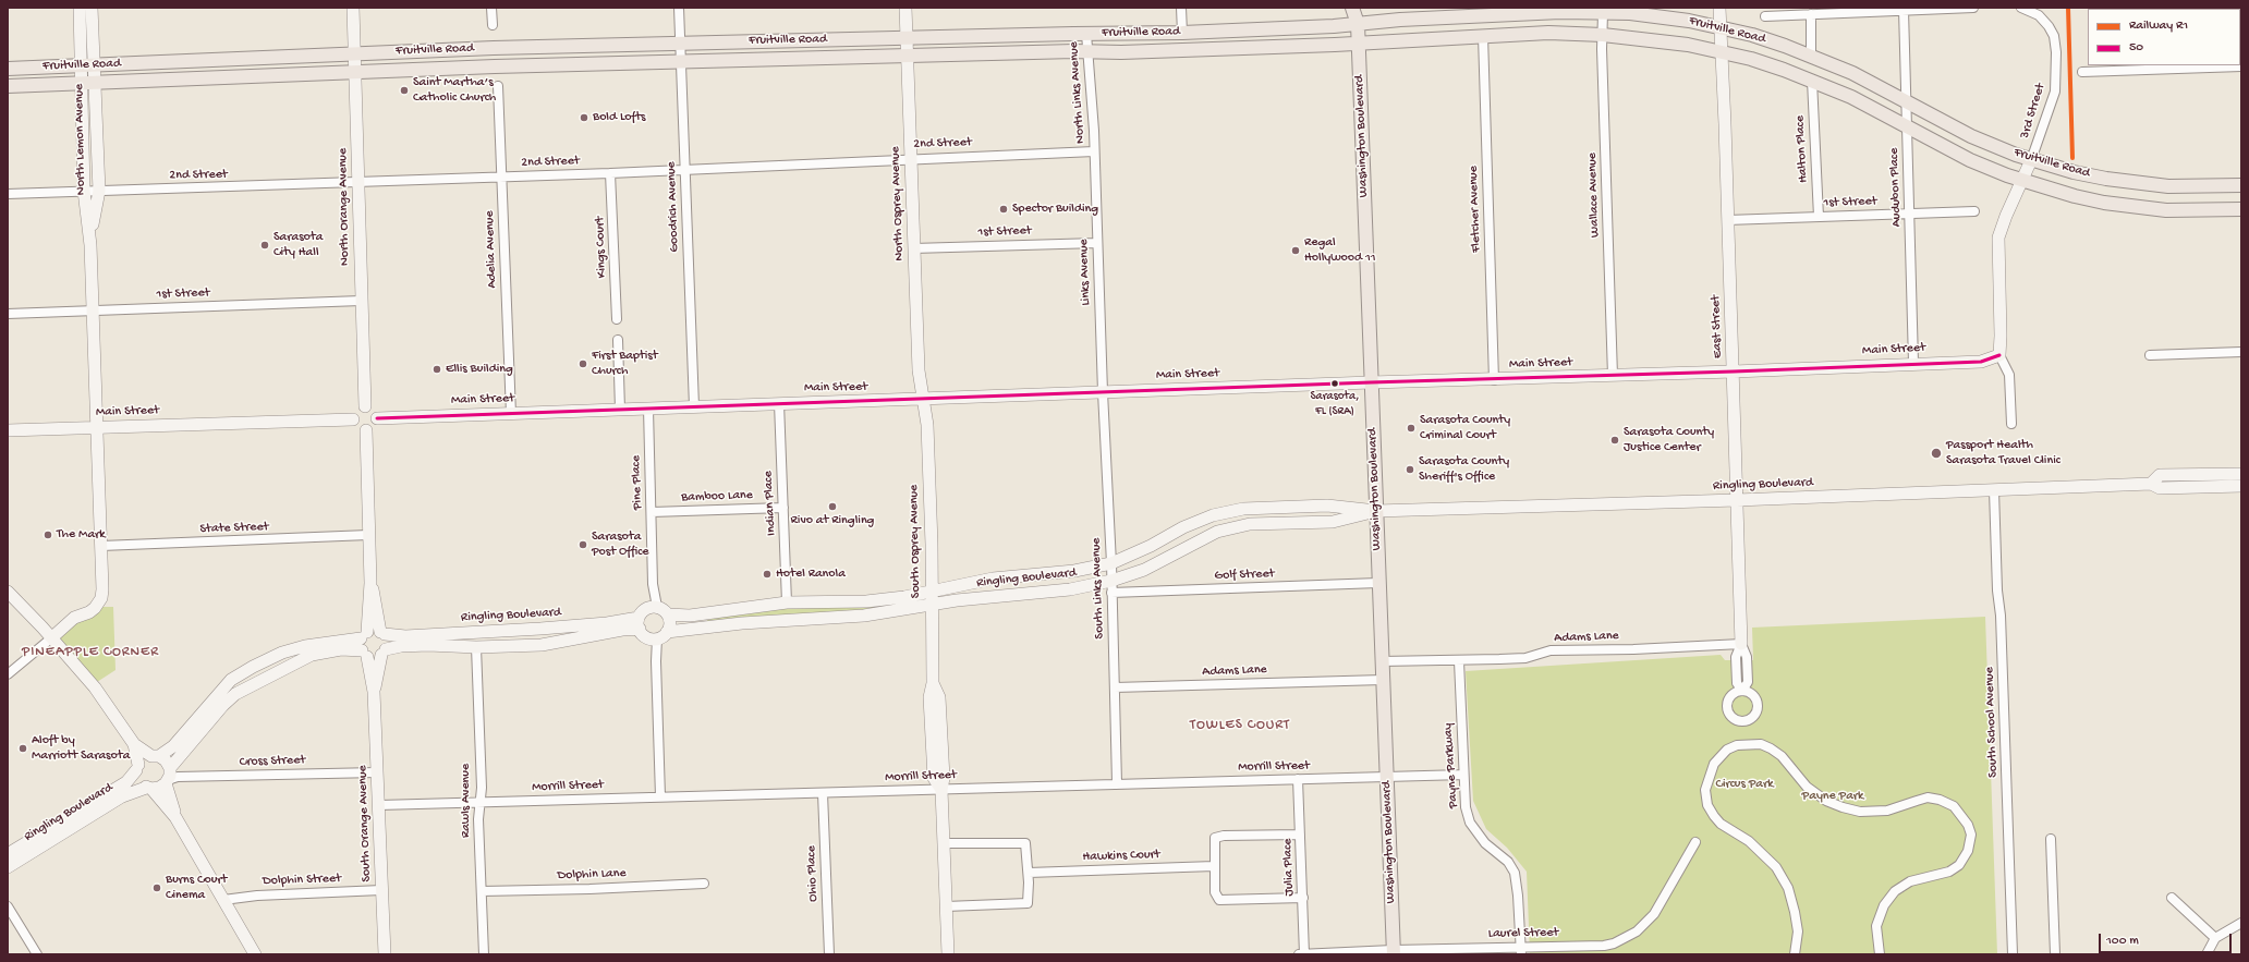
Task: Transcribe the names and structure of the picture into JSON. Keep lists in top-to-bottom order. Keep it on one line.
{"streets":{"main road":["Fruitville Road","Washington Boulevard"],"street":["North Links Avenue","3rd Street","North Lemon Avenue","2nd Street","Halton Place","Audubon Place","Wallace Avenue","1st Street","North Osprey Avenue","North Orange Avenue","Goodrich Avenue","Fletcher Avenue","Kings Court","Adelia Avenue","Links Avenue","East Street","Main Street","Pine Place","Ringling Boulevard","Bamboo Lane","Indian Place","State Street","South Osprey Avenue","Golf Street","South Links Avenue","Adams Lane","South School Avenue","Cross Street","Payne Parkway","Morrill Street","Rawls Avenue","South Orange Avenue","Hawkins Court","Julia Place","Ohio Place","Dolphin Lane","Dolphin Street","Laurel Street"]},"crossings":[["Fruitville Road","North Links Avenue"],["Fruitville Road","3rd Street"],["Fruitville Road","Washington Boulevard"],["Fruitville Road","North Lemon Avenue"],["Fruitville Road","Halton Place"],["Fruitville Road","Audubon Place"],["Fruitville Road","Wallace Avenue"],["Fruitville Road","North Osprey Avenue"],["Fruitville Road","North Orange Avenue"],["Fruitville Road","Goodrich Avenue"],["Fruitville Road","Fletcher Avenue"],["Fruitville Road","East Street"],["North Links Avenue","2nd Street"],["North Links Avenue","Links Avenue"],["Washington Boulevard","Main Street"],["Washington Boulevard","Ringling Boulevard"],["Washington Boulevard","Golf Street"],["Washington Boulevard","Adams Lane"],["Washington Boulevard","Morrill Street"],["Washington Boulevard","Laurel Street"],["North Lemon Avenue","2nd Street"],["2nd Street","North Osprey Avenue"],["2nd Street","North Orange Avenue"],["2nd Street","Goodrich Avenue"],["2nd Street","Kings Court"],["2nd Street","Adelia Avenue"],["2nd Street","Links Avenue"],["Halton Place","1st Street"],["Audubon Place","1st Street"],["Audubon Place","Main Street"],["Wallace Avenue","Main Street"],["1st Street","North Osprey Avenue"],["1st Street","North Orange Avenue"],["1st Street","Links Avenue"],["1st Street","East Street"],["North Osprey Avenue","Main Street"],["North Osprey Avenue","South Osprey Avenue"],["North Orange Avenue","Main Street"],["North Orange Avenue","South Orange Avenue"],["Goodrich Avenue","Main Street"],["Fletcher Avenue","Main Street"],["Adelia Avenue","Main Street"],["Links Avenue","Main Street"],["Links Avenue","South Links Avenue"],["East Street","Main Street"],["East Street","Ringling Boulevard"],["East Street","Adams Lane"],["Main Street","Pine Place"],["Main Street","Indian Place"],["Main Street","South Osprey Avenue"],["Main Street","South Links Avenue"],["Main Street","South Orange Avenue"],["Pine Place","Ringling Boulevard"],["Pine Place","Bamboo Lane"],["Ringling Boulevard","Indian Place"],["Ringling Boulevard","South Osprey Avenue"],["Ringling Boulevard","South Links Avenue"],["Ringling Boulevard","South School Avenue"],["Ringling Boulevard","Cross Street"],["Ringling Boulevard","South Orange Avenue"],["Bamboo Lane","Indian Place"],["State Street","South Orange Avenue"],["South Osprey Avenue","Morrill Street"],["Golf Street","South Links Avenue"],["South Links Avenue","Adams Lane"],["South Links Avenue","Morrill Street"],["Adams Lane","Payne Parkway"],["Cross Street","South Orange Avenue"],["Payne Parkway","Morrill Street"],["Payne Parkway","Laurel Street"],["Morrill Street","Rawls Avenue"],["Morrill Street","South Orange Avenue"],["Morrill Street","Julia Place"],["Morrill Street","Ohio Place"],["Rawls Avenue","Dolphin Lane"],["South Orange Avenue","Dolphin Street"],["Julia Place","Laurel Street"]],"districts":["PINEAPPLE CORNER","TOWLES COURT"],"parks":["Circus Park","Payne Park"],"places":["Saint Martha’s Catholic Church","Bold Lofts","Spector Building","Sarasota City Hall","Regal Hollywood 11","First Baptist Church","Ellis Building","Sarasota, FL (SRA)","Sarasota County Criminal Court","Sarasota County Justice Center","Passport Health Sarasota Travel Clinic","Sarasota County Sheriff's Office","Rivo at Ringling","The Mark","Sarasota Post Office","Hotel Ranola","Aloft by Marriott Sarasota","Burns Court Cinema"],"lines":["rail line R1","transit line 50"],"legend":["Railway R1","50"],"scale_bar":"100 m"}
